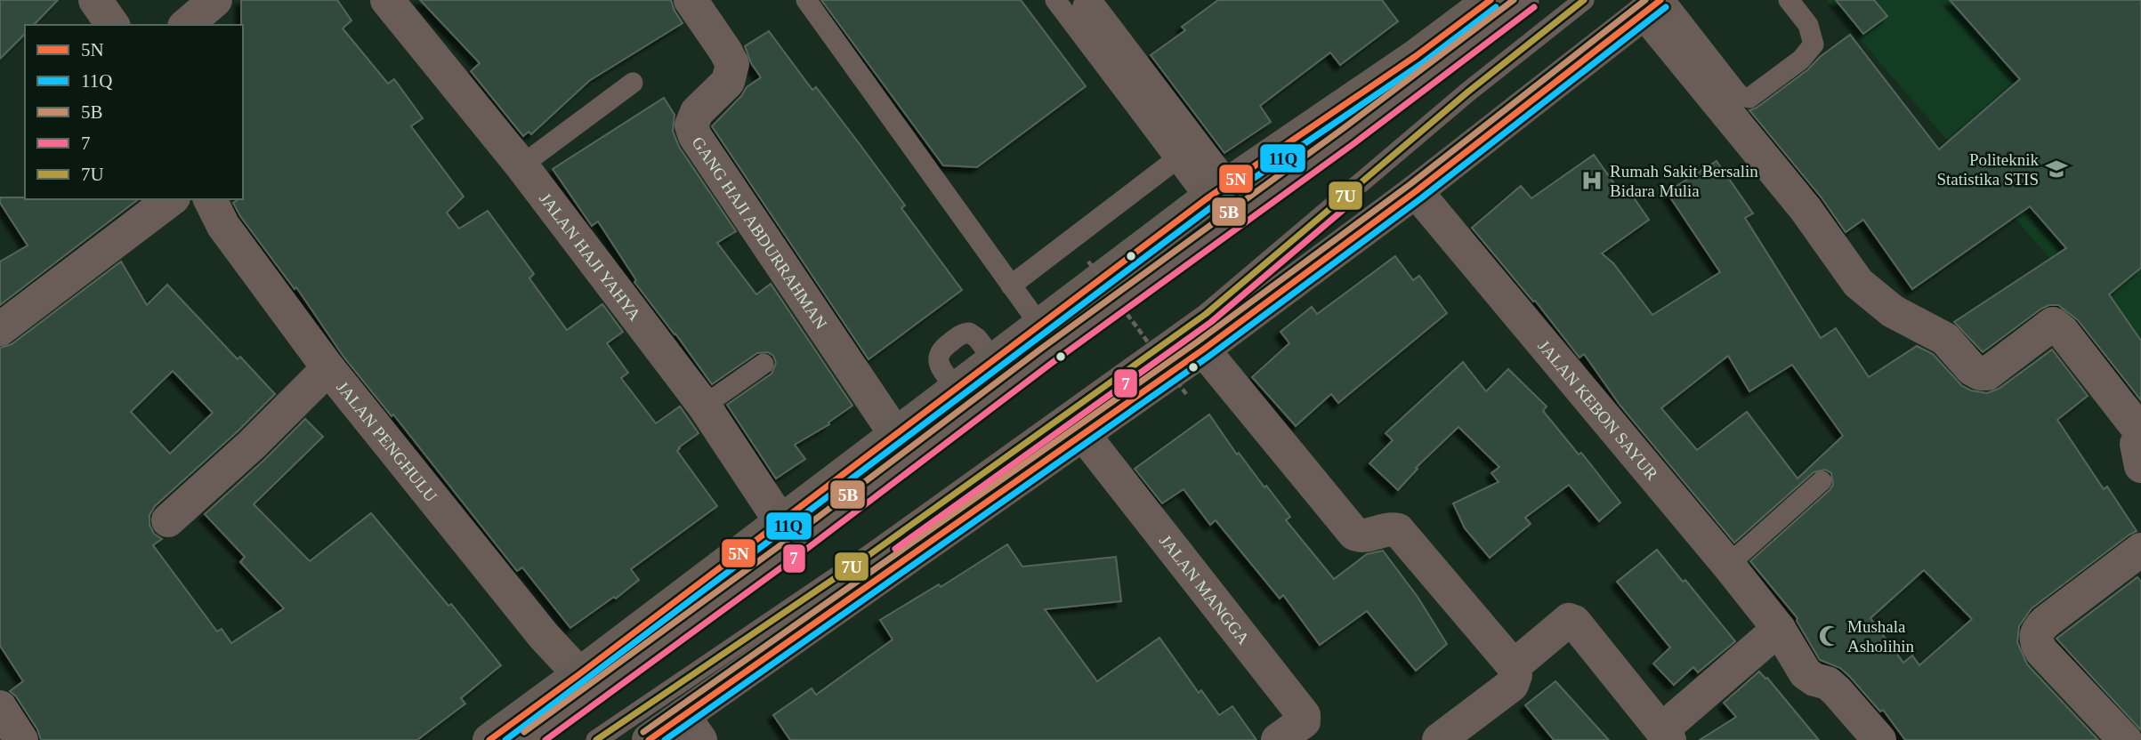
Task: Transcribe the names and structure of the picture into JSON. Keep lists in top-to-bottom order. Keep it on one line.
{"streets":{"street":["GANG HAJI ABDURRAHMAN","JALAN HAJI YAHYA","JALAN KEBON SAYUR","JALAN PENGHULU","JALAN MANGGA"]},"places":{"school or university":["Politeknik Statistika STIS"],"hospital":["Rumah Sakit Bersalin Bidara Mulia"],"mosque":["Mushala Asholihin"]},"lines":["transit line 5N","transit line 5B","transit line 7U","transit line 11Q","transit line 7"],"legend":["5N","11Q","5B","7","7U"]}
